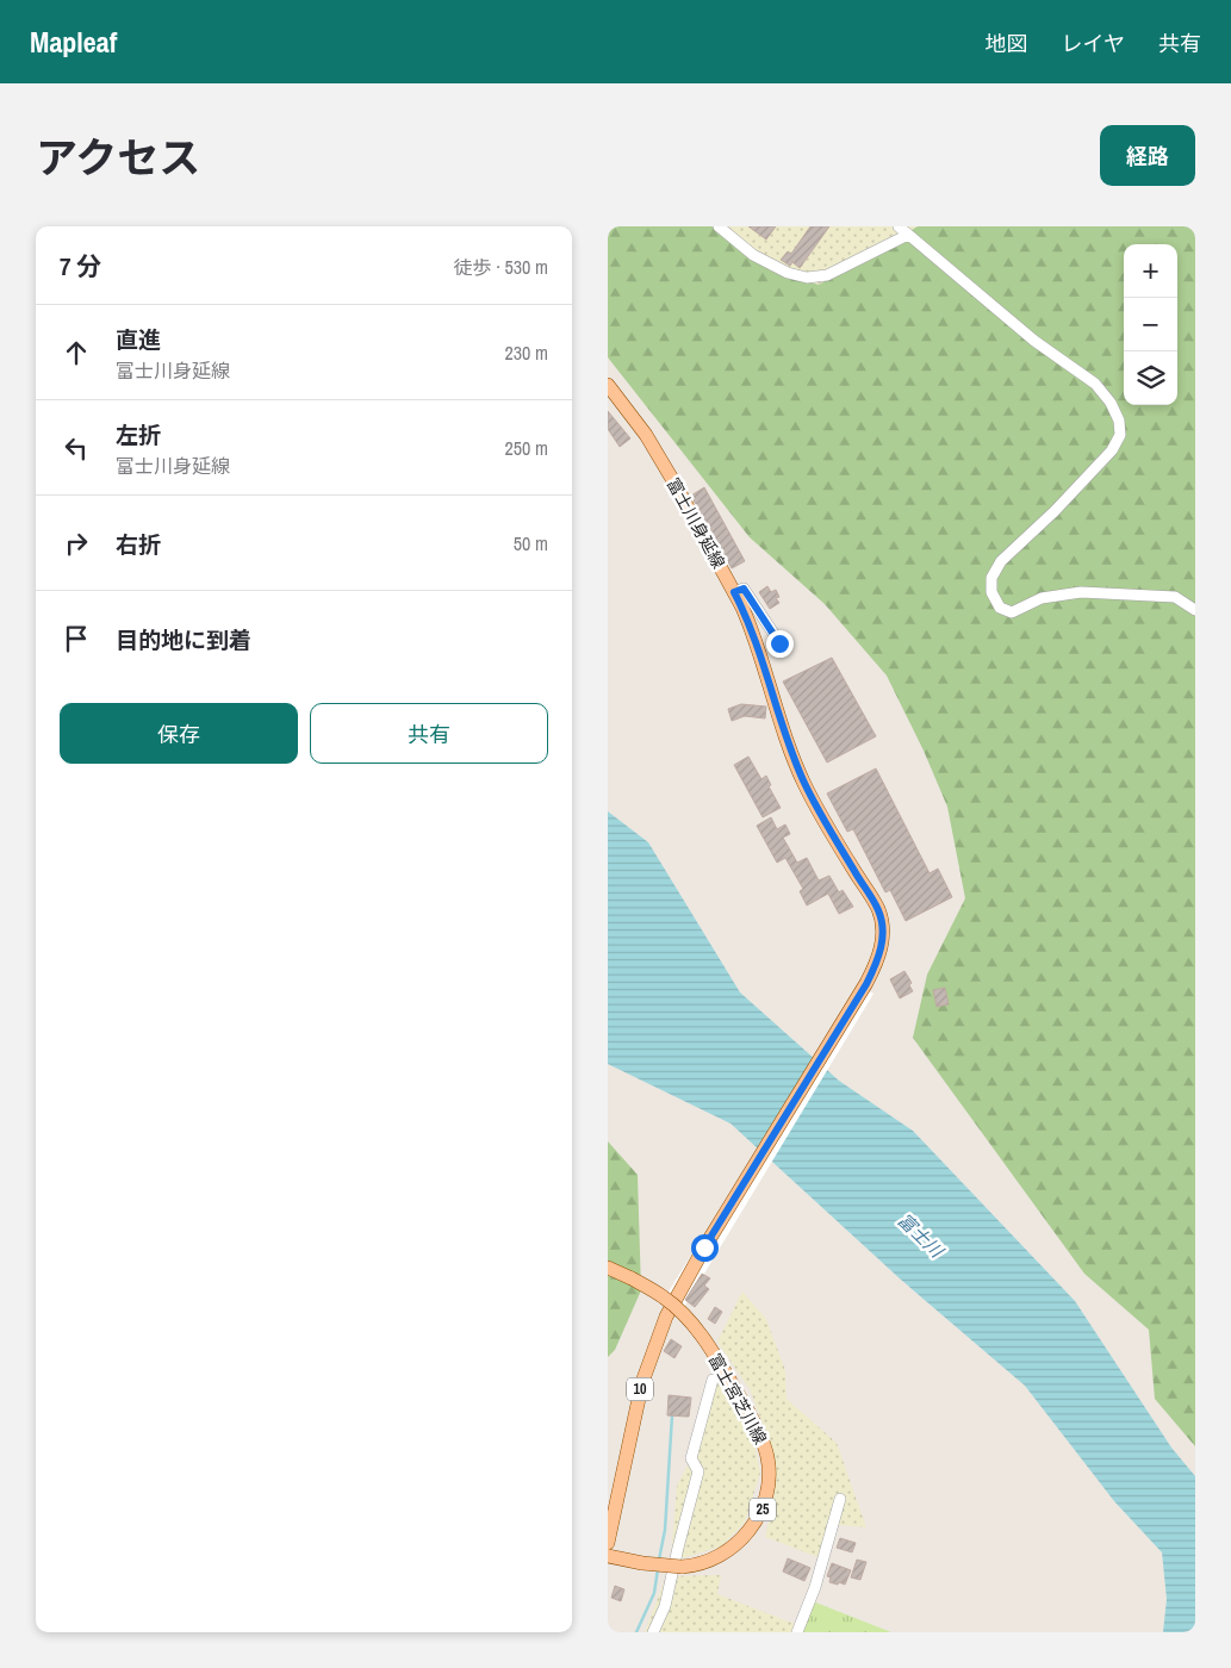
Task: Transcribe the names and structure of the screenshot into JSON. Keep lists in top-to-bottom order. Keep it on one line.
{"streets":{"main road":["富士川身延線","10","富士宮芝川線","25"]},"water":["富士川"],"page":{"header":"Mapleaf","nav":["地図","レイヤ","共有"],"title":"アクセス","buttons":["経路",["保存","共有"]],"heading":["7 分","徒歩 · 530 m"],"map_buttons":["+","−"],"list":[["直進","富士川身延線","230 m"],["左折","富士川身延線","250 m"],["右折","50 m"],"目的地に到着"]}}
